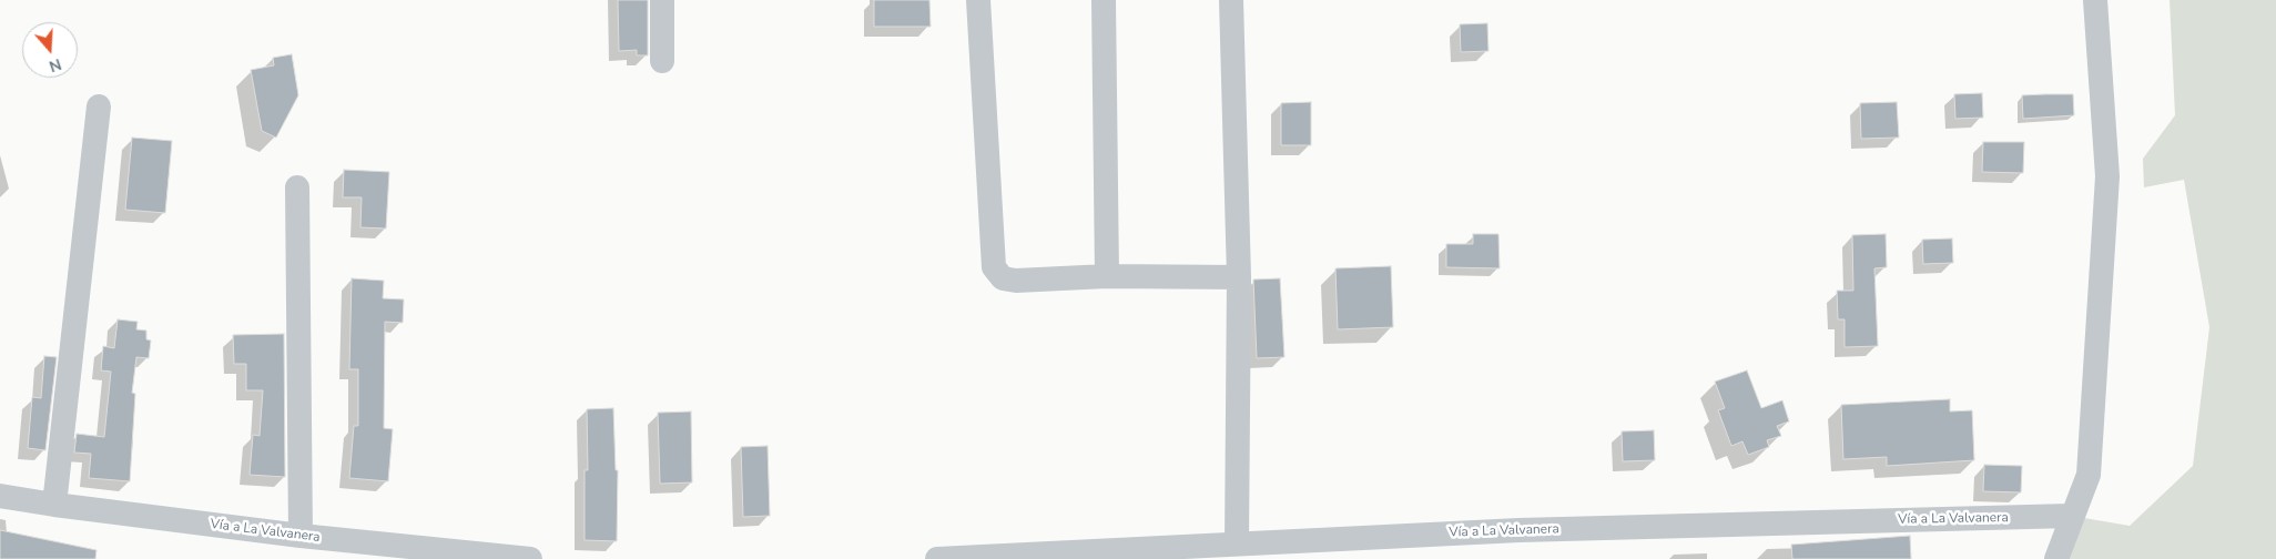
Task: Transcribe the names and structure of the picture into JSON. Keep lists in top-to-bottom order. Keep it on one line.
{"streets":{"street":["Vía a La Valvanera"]},"north":"bottom"}
